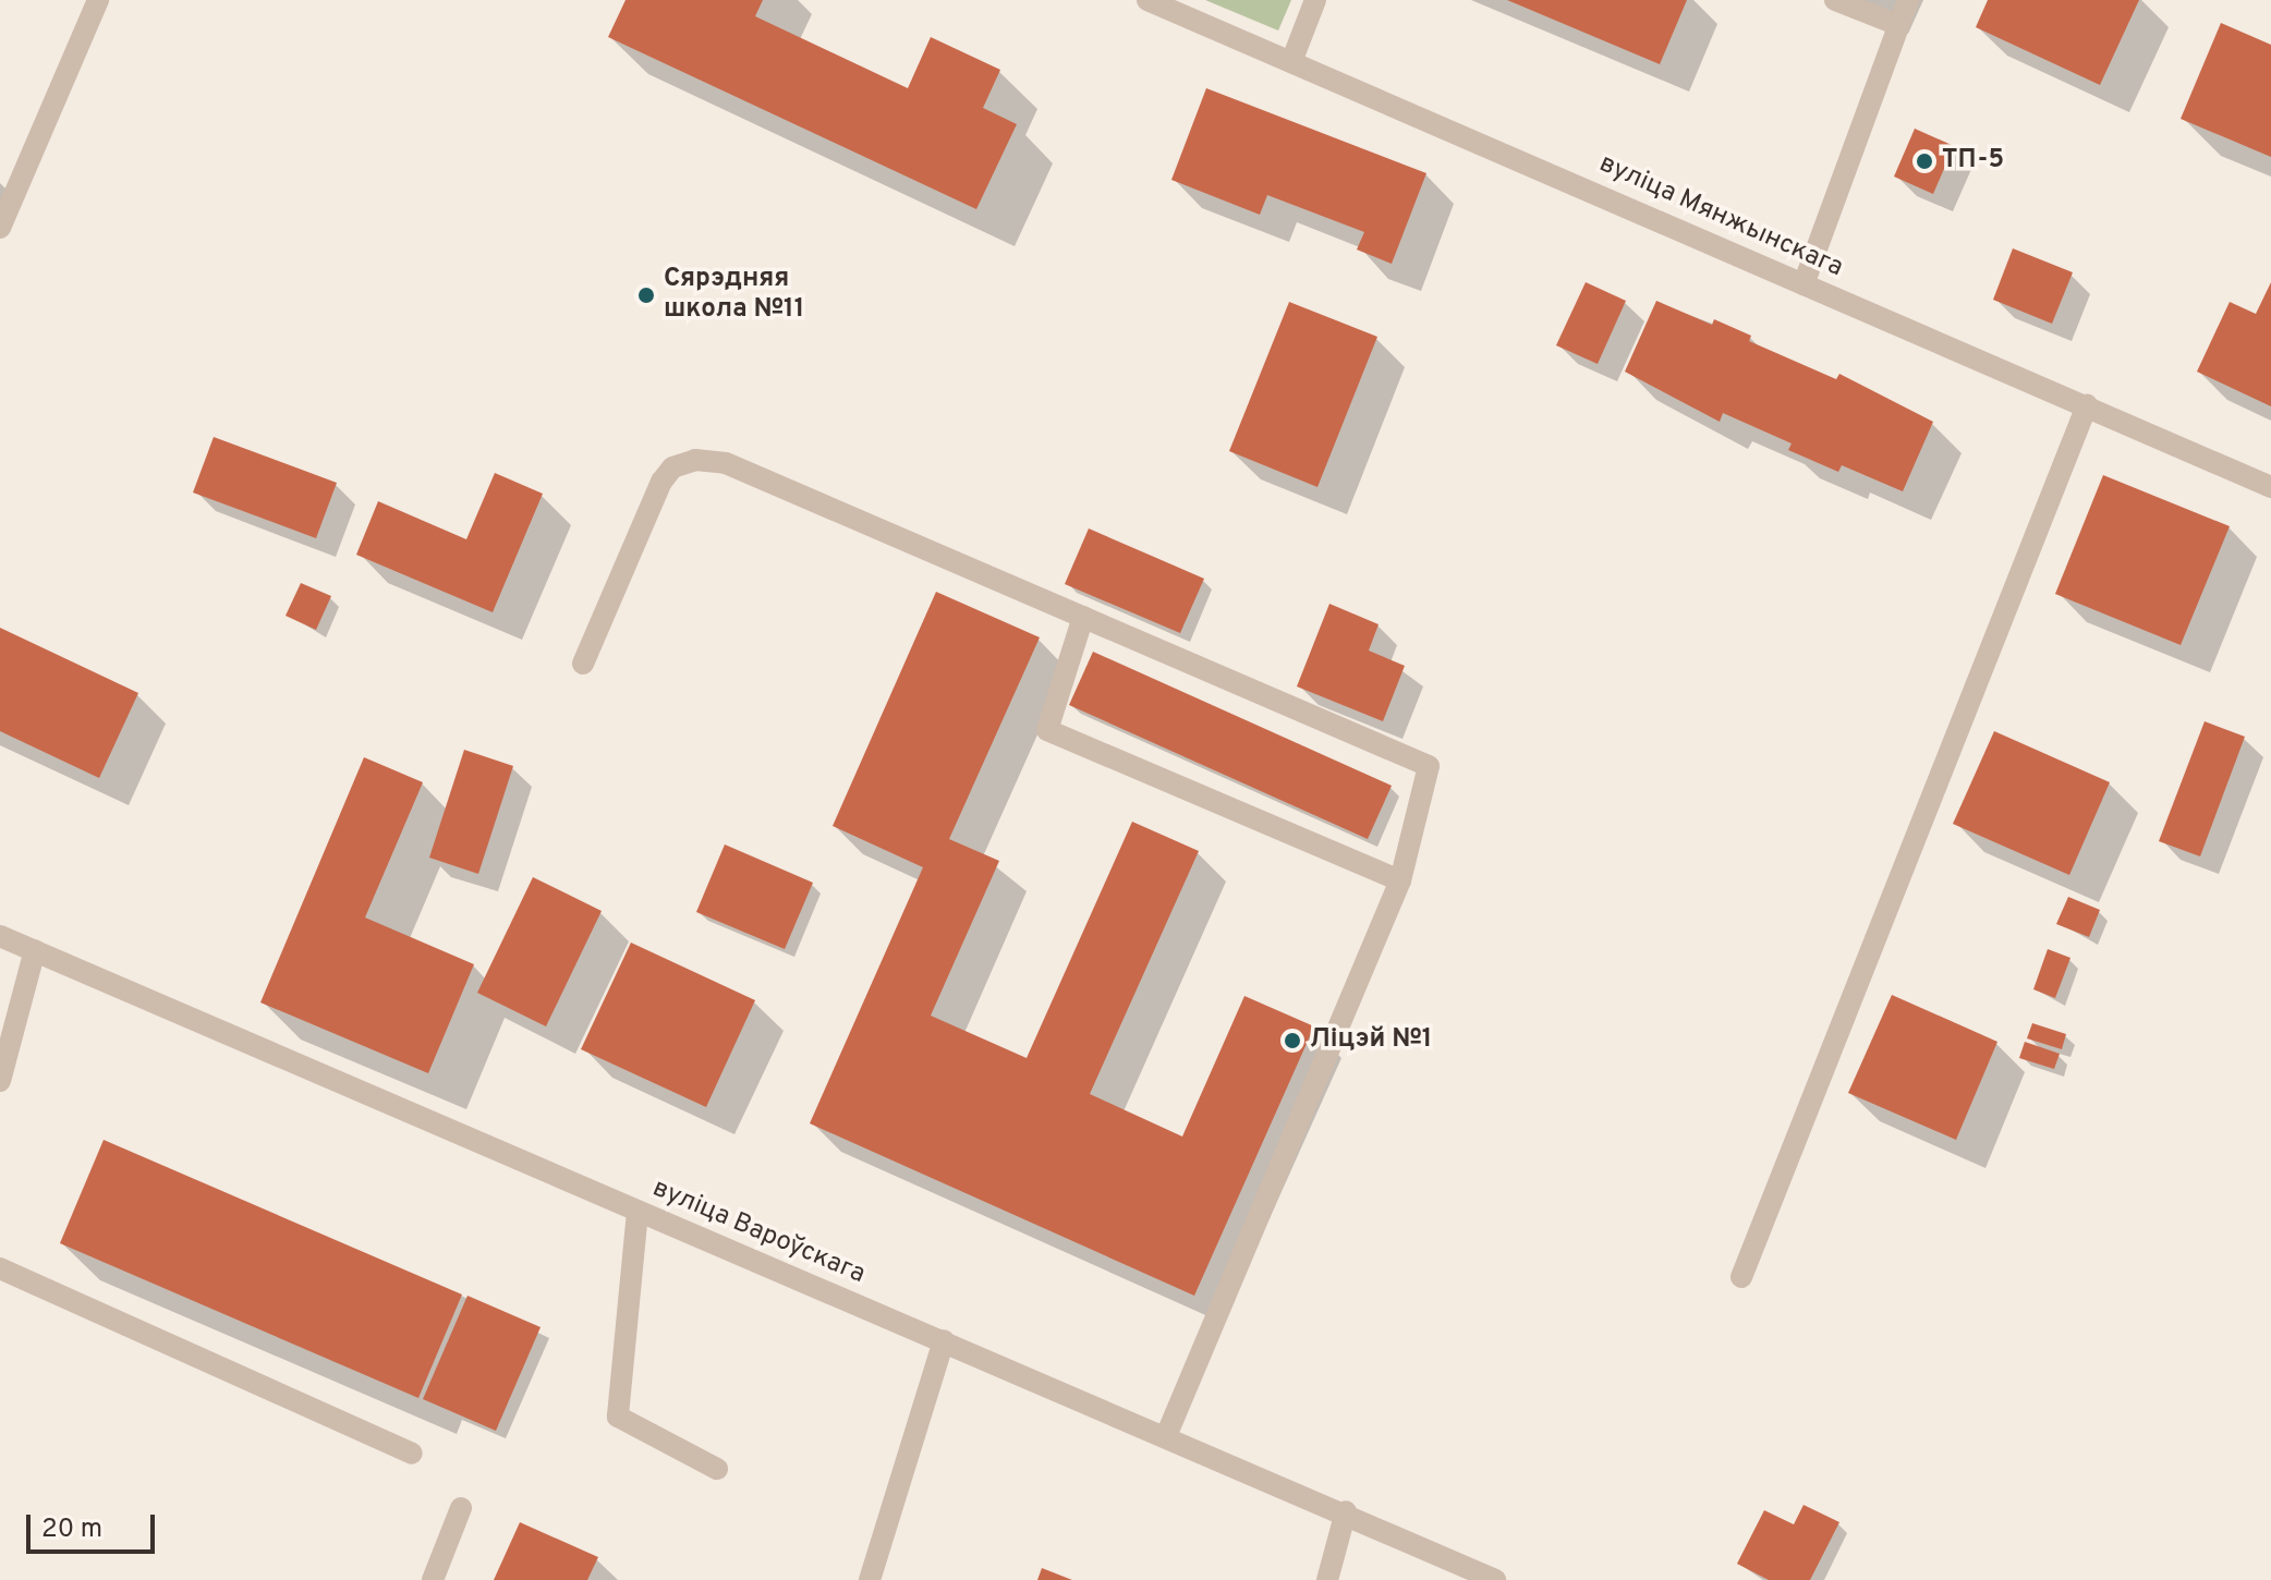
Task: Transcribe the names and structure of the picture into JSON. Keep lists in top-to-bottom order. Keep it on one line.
{"streets":{"street":["вуліца Мянжынскага","вуліца Вароўскага"]},"places":["ТП-5","Сярэдняя школа №11","Ліцэй №1"],"scale_bar":"20 m"}
